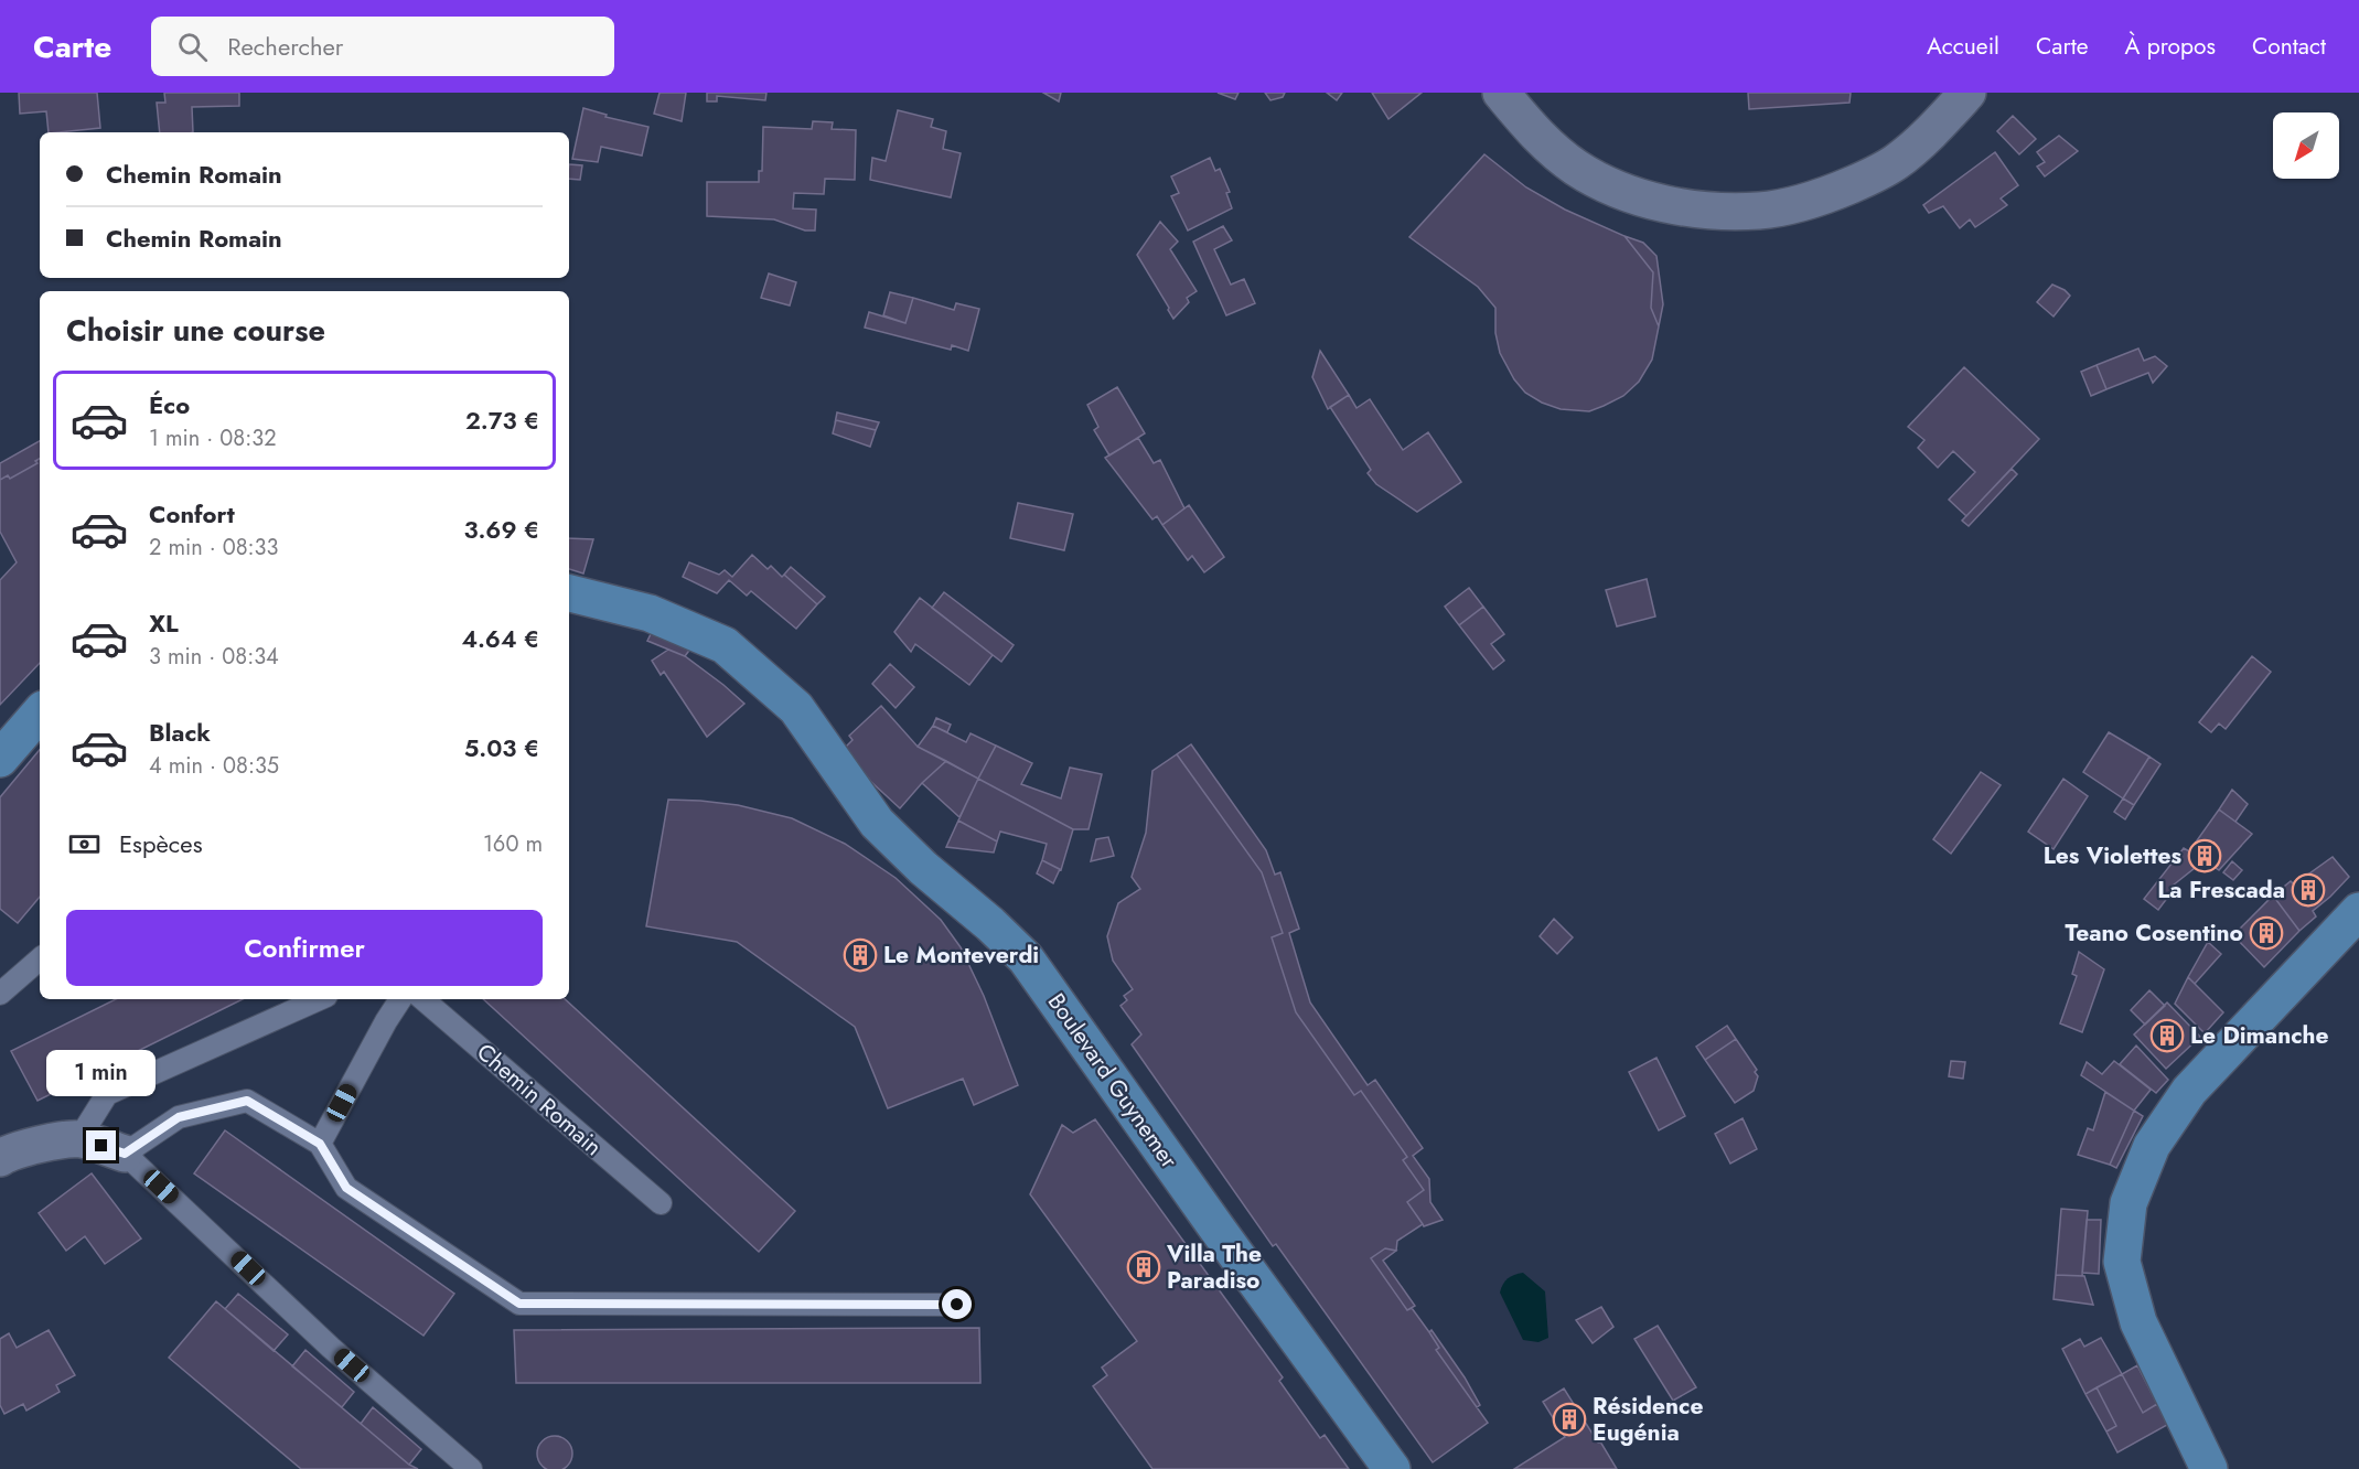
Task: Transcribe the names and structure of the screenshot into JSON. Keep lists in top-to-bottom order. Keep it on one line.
{"streets":{"main road":["Boulevard Guynemer"],"lane":["Chemin Romain"]},"places":{"building":["Les Violettes","La Frescada","Teano Cosentino","Le Monteverdi","Le Dimanche","Villa The Paradiso","Résidence Eugénia"]},"north":"bottom left","page":{"header":"Carte","search":"Rechercher","nav":["Accueil","Carte","À propos","Contact"],"banner":["Chemin Romain","Chemin Romain"],"heading":"Choisir une course","list":[{"name":"Éco","note":"1 min · 08:32","value":"2.73 €"},{"name":"Confort","note":"2 min · 08:33","value":"3.69 €"},{"name":"XL","note":"3 min · 08:34","value":"4.64 €"},{"name":"Black","note":"4 min · 08:35","value":"5.03 €"}],"pay":["Espèces","160 m"],"buttons":"Confirmer","bubble":"1 min"}}
